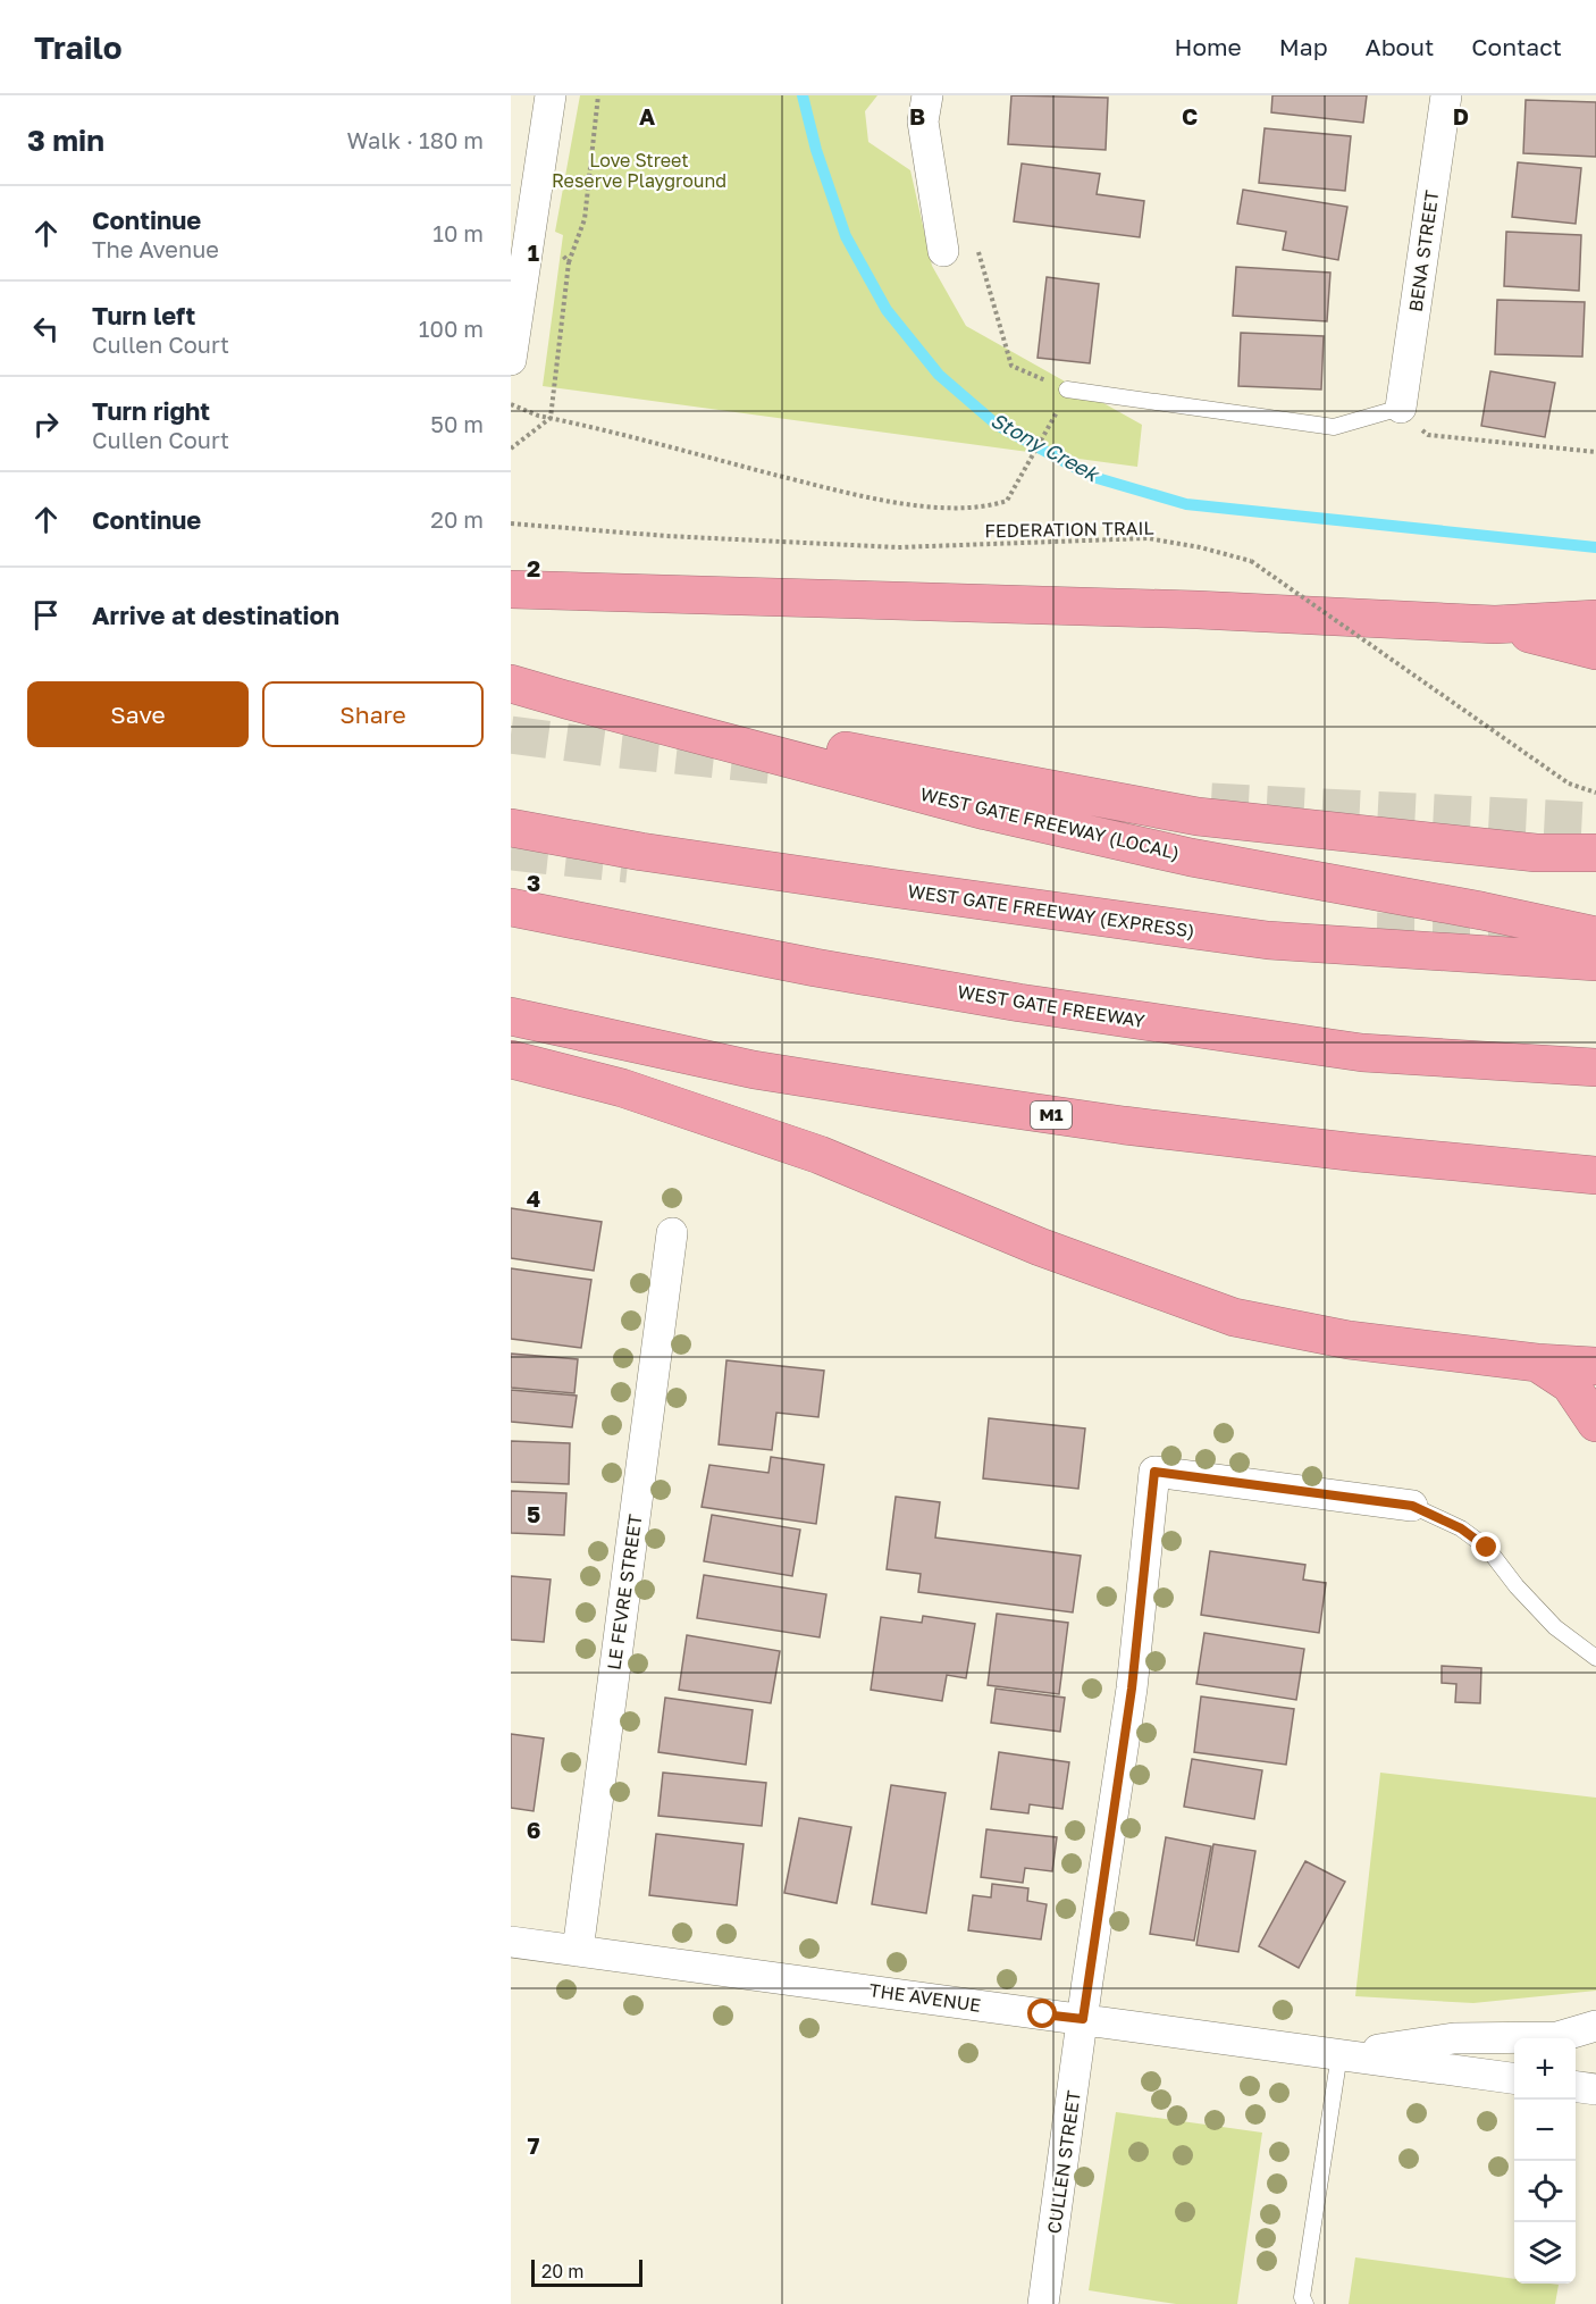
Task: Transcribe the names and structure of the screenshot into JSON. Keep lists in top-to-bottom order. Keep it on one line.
{"streets":{"highway":["WEST GATE FREEWAY (LOCAL)","WEST GATE FREEWAY (EXPRESS)","WEST GATE FREEWAY","M1"],"street":["BENA STREET","LE FEVRE STREET","THE AVENUE","CULLEN STREET"],"path":["FEDERATION TRAIL"]},"crossings":[["LE FEVRE STREET","THE AVENUE"],["THE AVENUE","CULLEN STREET"]],"water":["Stony Creek"],"parks":["Love Street Reserve Playground"],"scale_bar":"20 m","page":{"header":"Trailo","nav":["Home","Map","About","Contact"],"heading":["3 min","Walk · 180 m"],"list":[["Continue","The Avenue","10 m"],["Turn left","Cullen Court","100 m"],["Turn right","Cullen Court","50 m"],["Continue","20 m"],"Arrive at destination"],"buttons":["Save","Share"],"map_buttons":["+","−"],"scale":"20 m"},"grid":{"columns":["A","B","C","D"],"rows":["1","2","3","4","5","6","7"]}}
